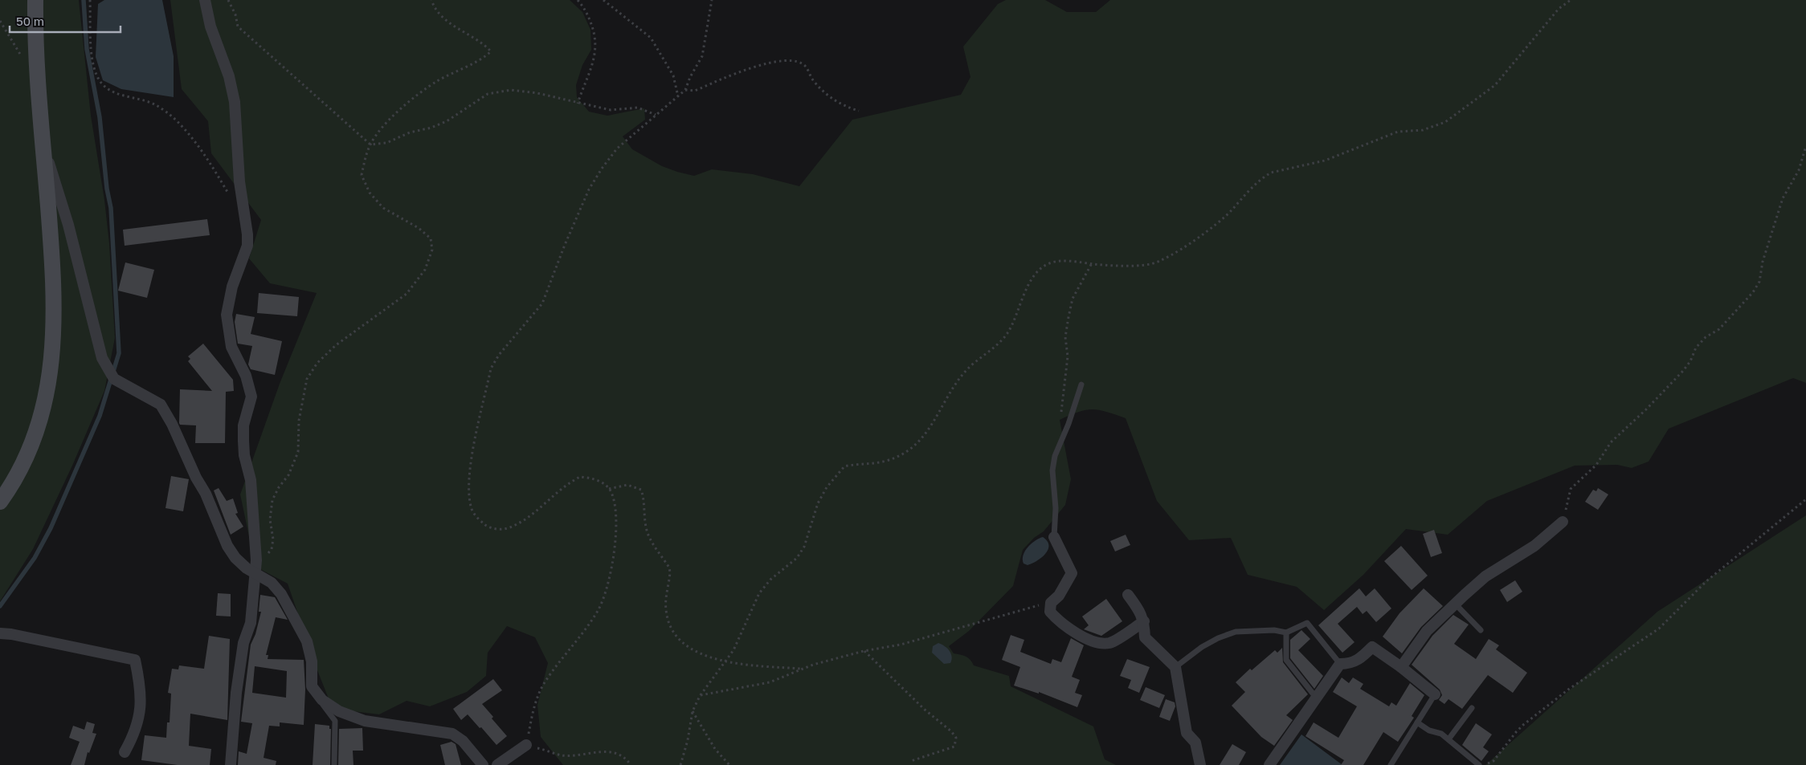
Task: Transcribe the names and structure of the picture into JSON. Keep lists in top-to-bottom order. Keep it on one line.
{"scale_bar":"50 m"}
